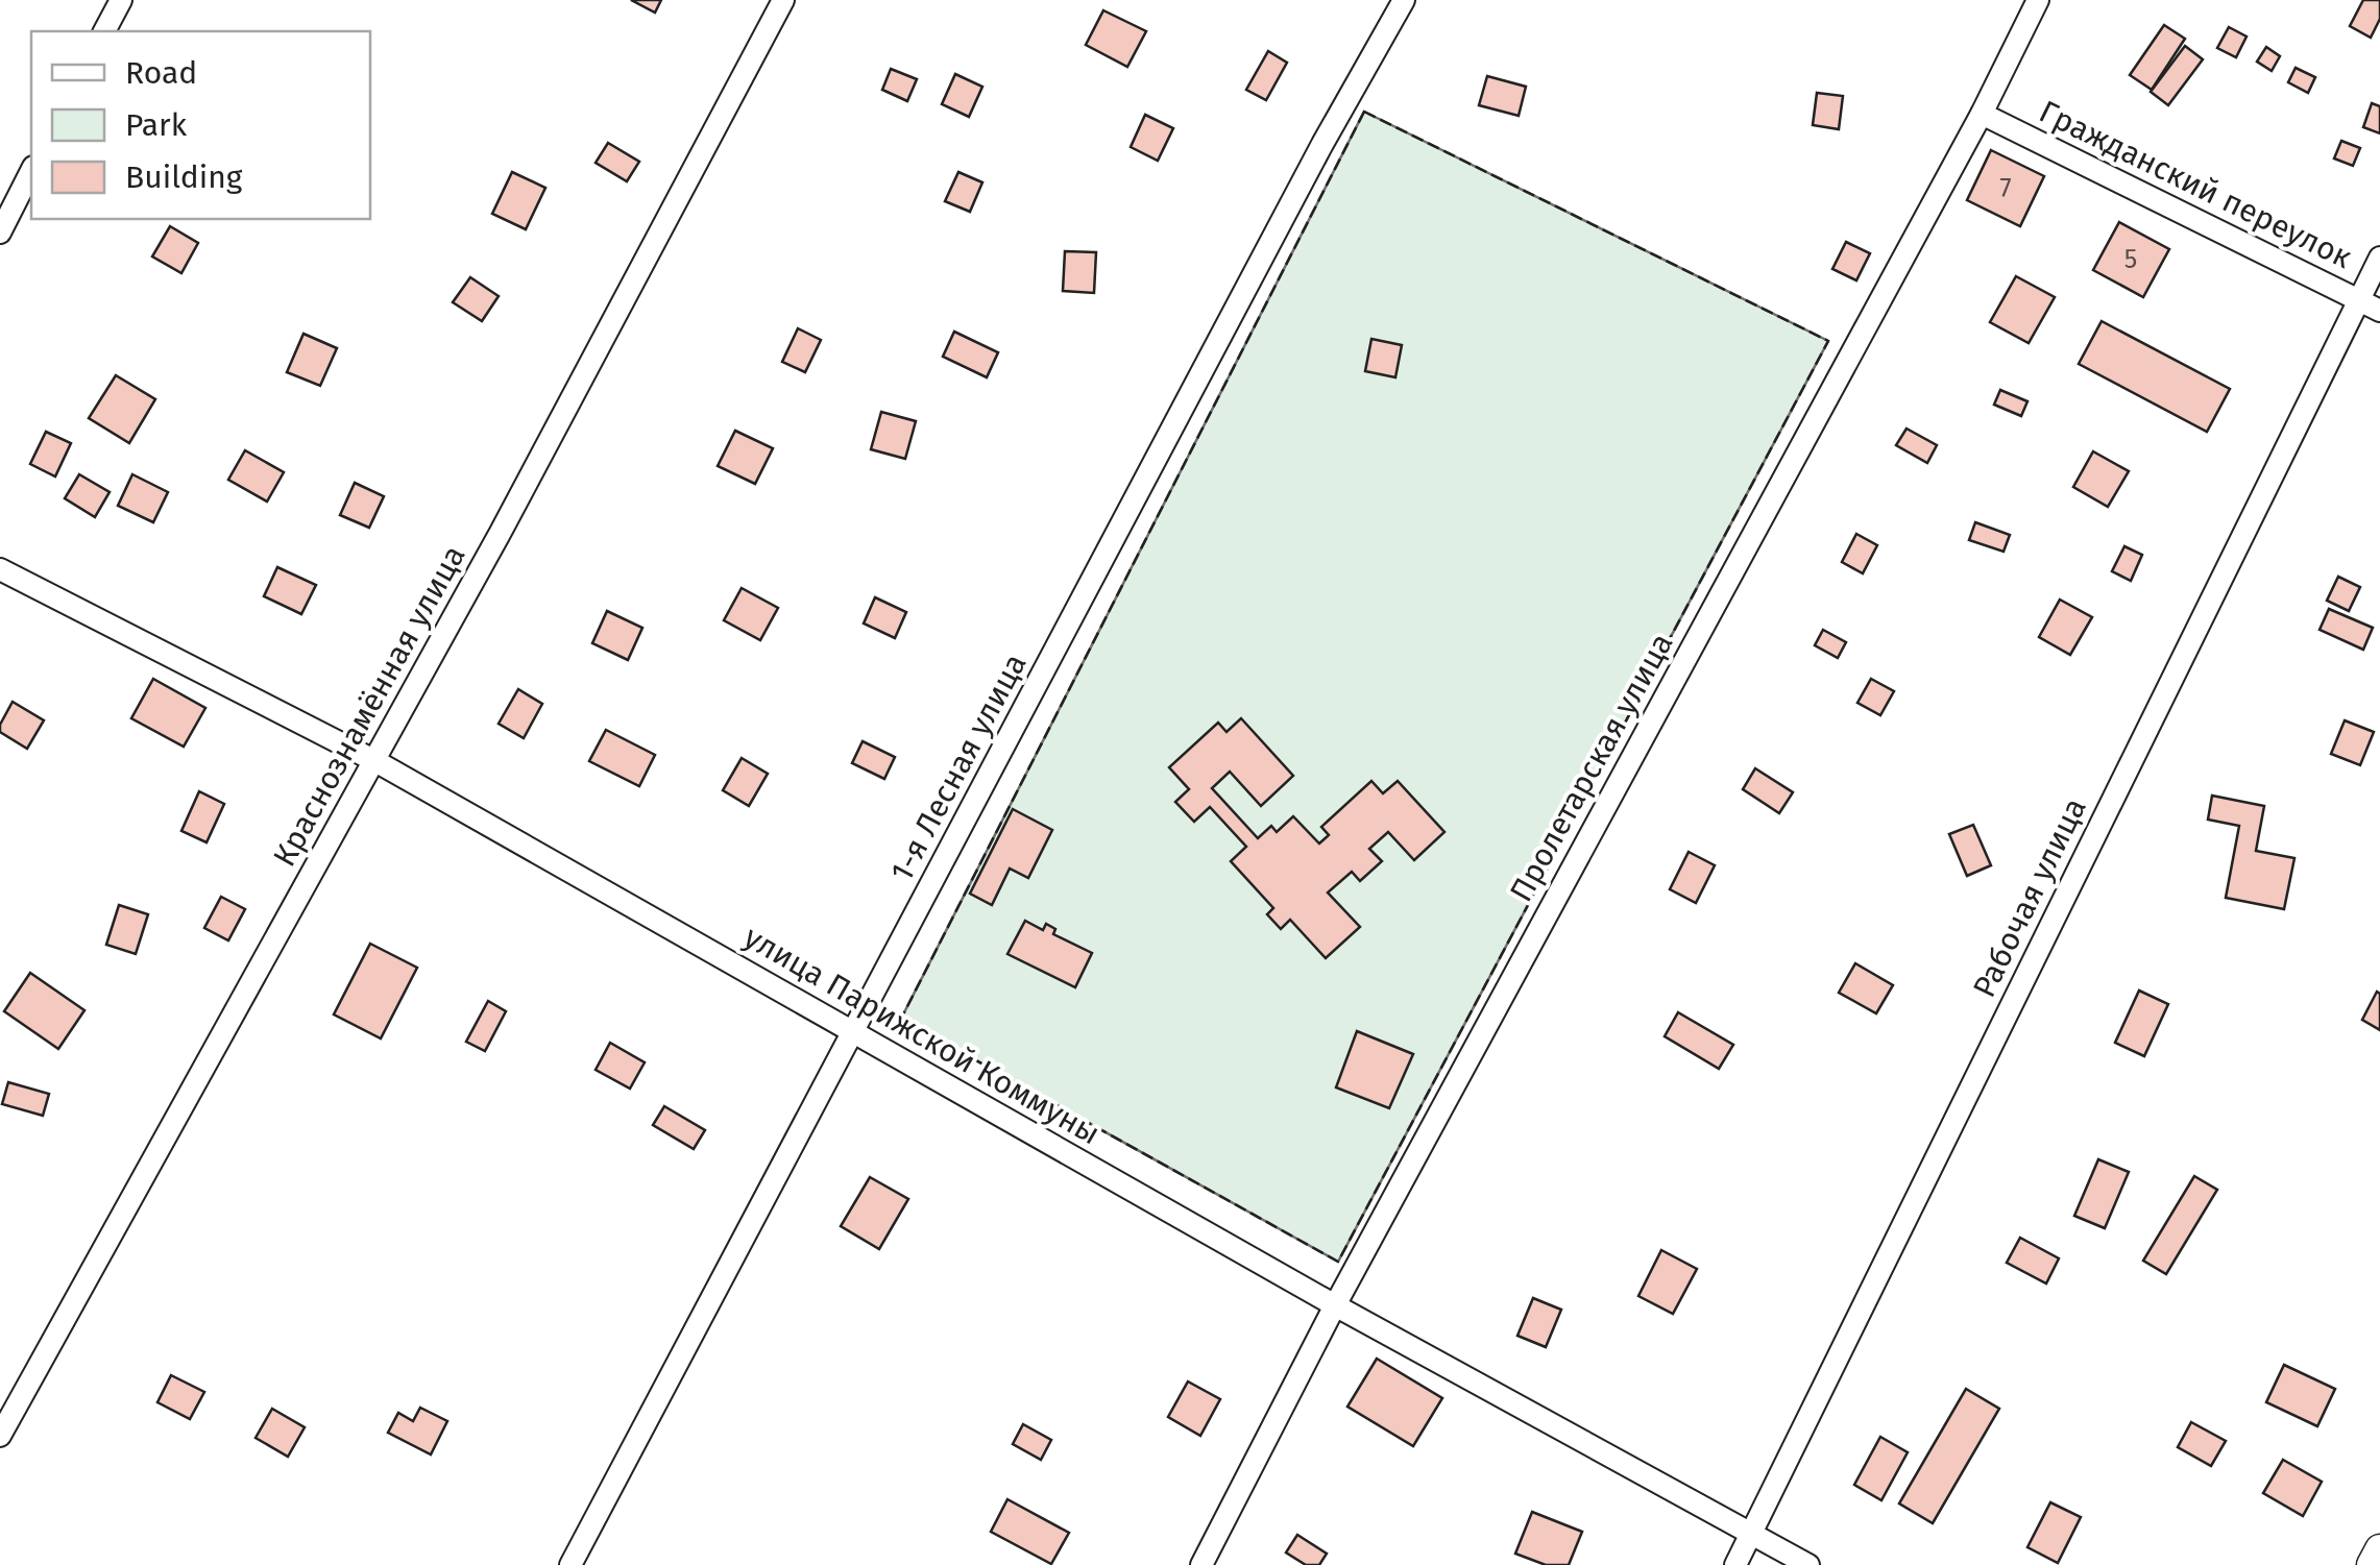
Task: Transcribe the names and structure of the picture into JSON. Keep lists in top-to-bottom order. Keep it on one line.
{"streets":{"street":["Гражданский переулок","Краснознамённая улица","1-я Лесная улица","Пролетарская улица","Рабочая улица","улица Парижской Коммуны"]},"crossings":[["Гражданский переулок","Пролетарская улица"],["Гражданский переулок","Рабочая улица"],["Краснознамённая улица","улица Парижской Коммуны"],["1-я Лесная улица","улица Парижской Коммуны"],["Пролетарская улица","улица Парижской Коммуны"],["Рабочая улица","улица Парижской Коммуны"]],"house_numbers":["7","5"],"legend":["Road","Park","Building"]}
